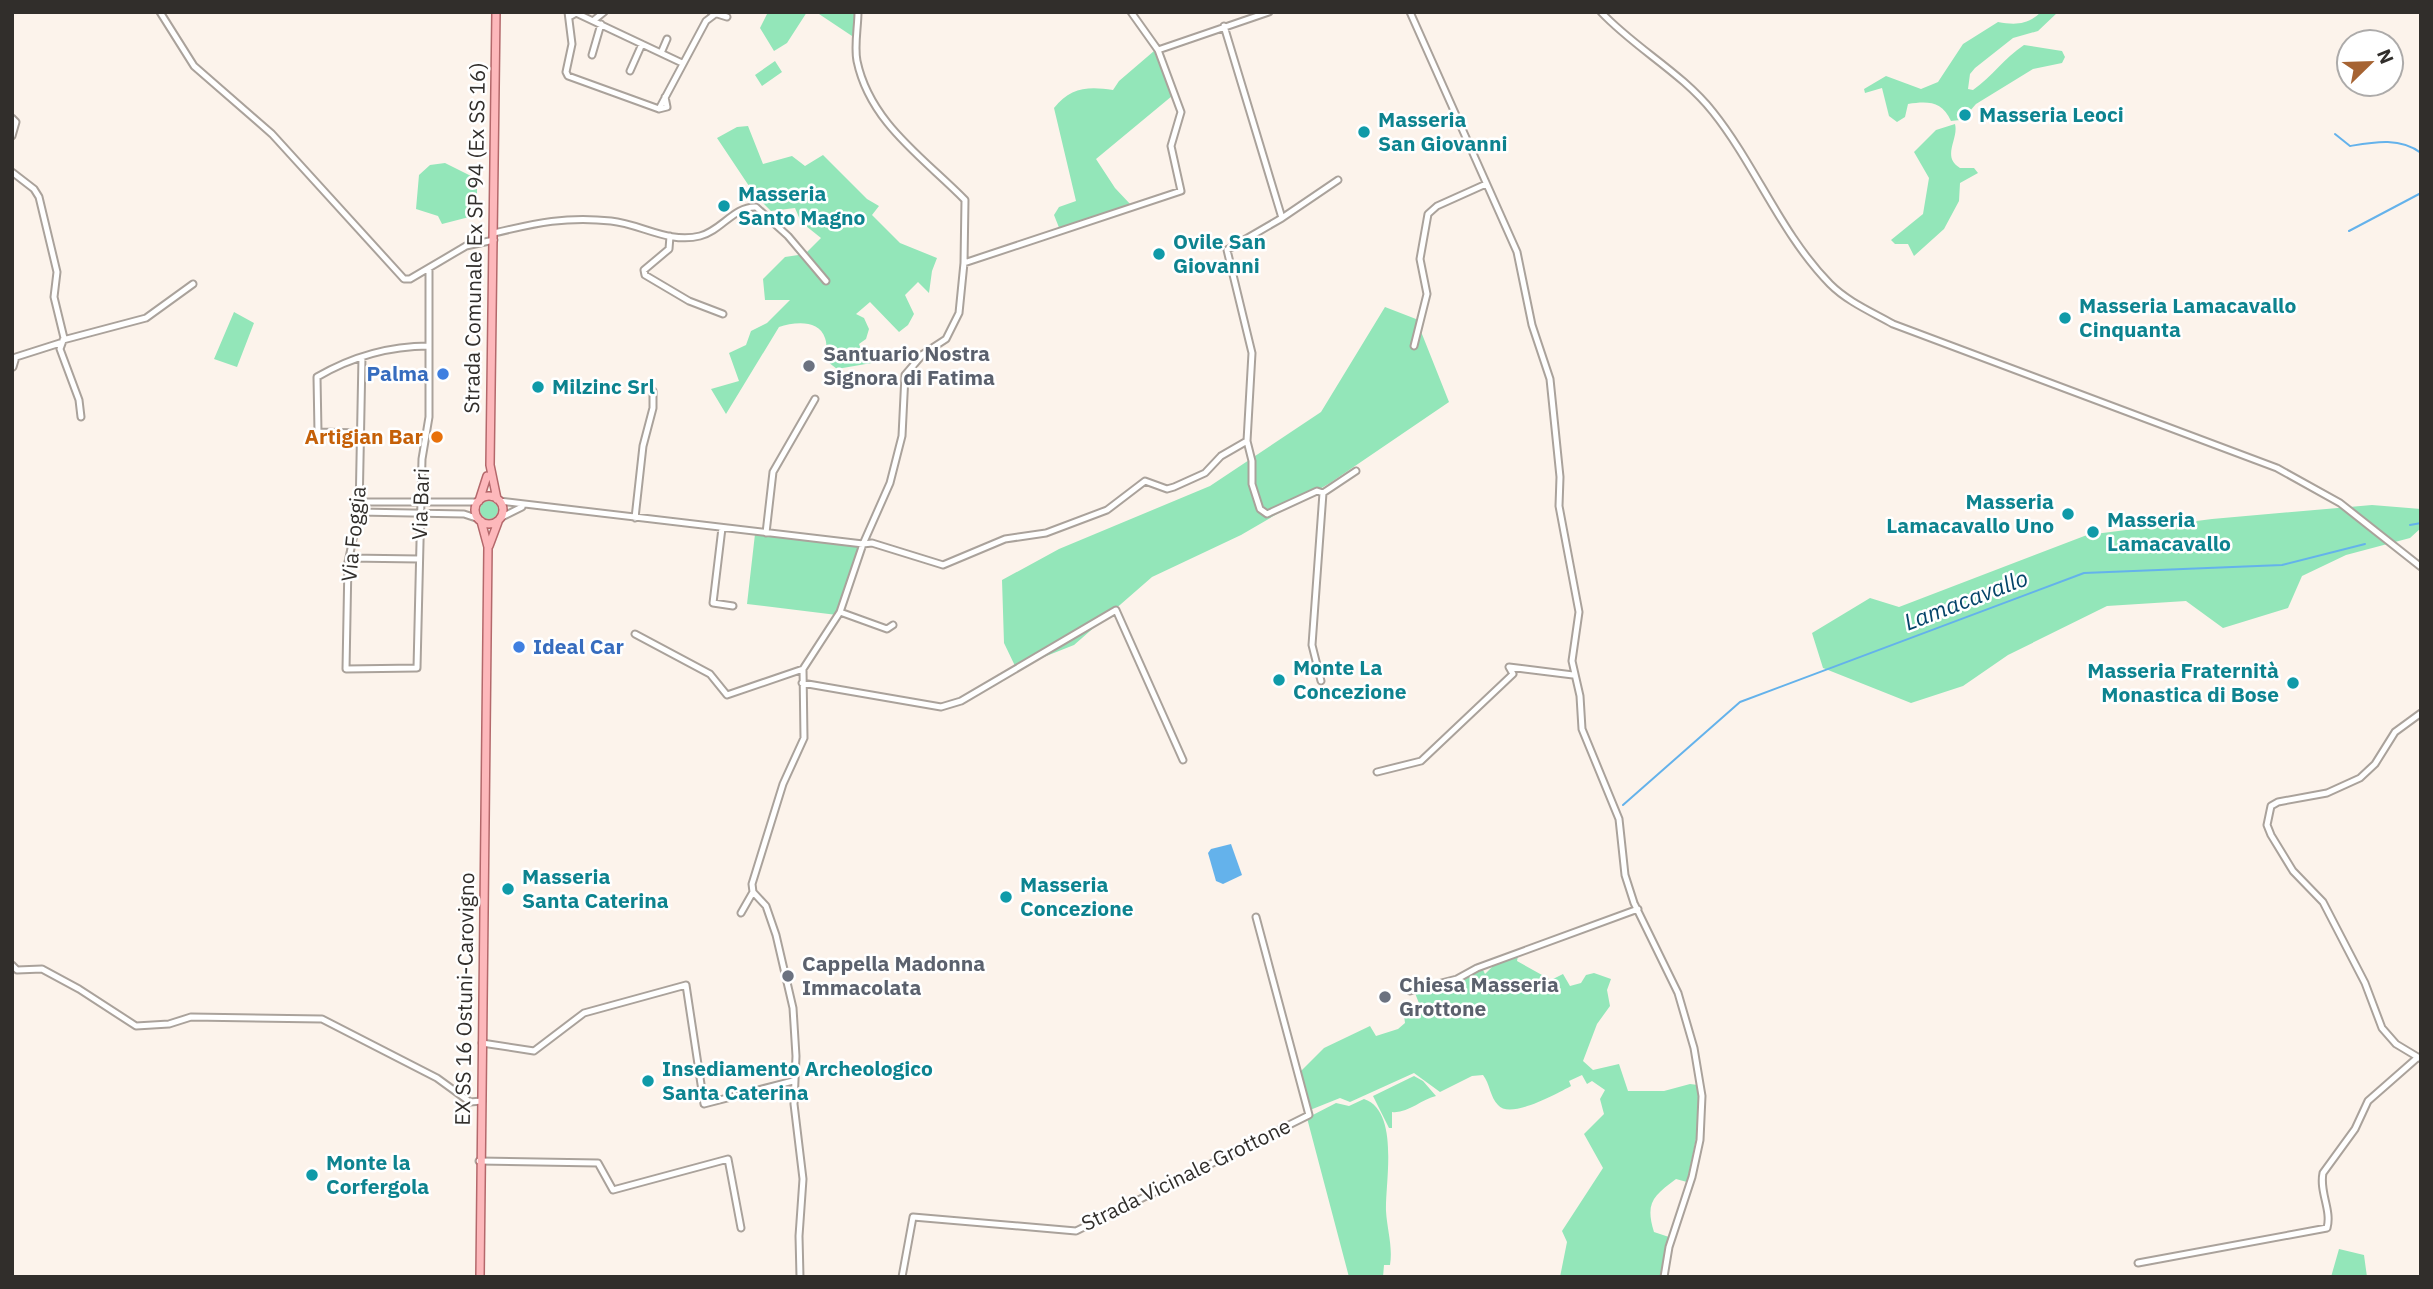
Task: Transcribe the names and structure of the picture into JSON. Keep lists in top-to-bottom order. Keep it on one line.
{"streets":{"main road":["Strada Comunale Ex SP 94 (Ex SS 16)","EX SS 16 Ostuni-Carovigno"],"street":["Via Bari","Via Foggia","Strada Vicinale Grottone"]},"crossings":[["Via Bari","Via Foggia"]],"water":["Lamacavallo"],"places":["Masseria Leoci","Masseria San Giovanni","Masseria Santo Magno","Ovile San Giovanni","Masseria Lamacavallo Cinquanta","Santuario Nostra Signora di Fatima","Palma","Milzinc Srl","Artigian Bar","Masseria Lamacavallo Uno","Masseria Lamacavallo","Ideal Car","Monte La Concezione","Masseria Fraternità Monastica di Bose","Masseria Santa Caterina","Masseria Concezione","Cappella Madonna Immacolata","Chiesa Masseria Grottone","Insediamento Archeologico Santa Caterina","Monte la Corfergola"],"north":"top right"}
